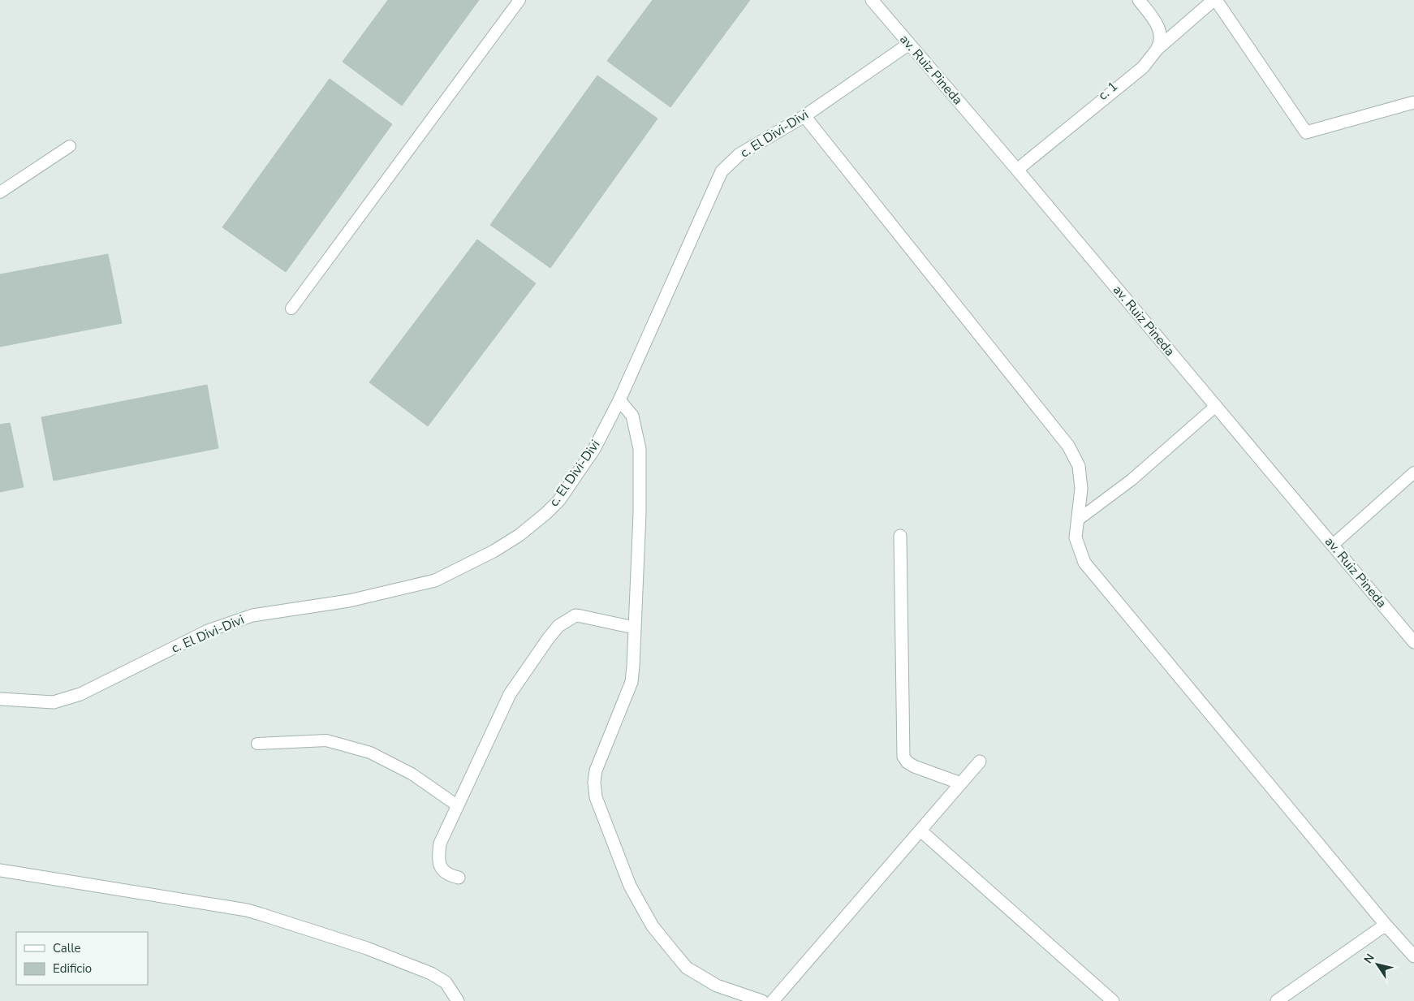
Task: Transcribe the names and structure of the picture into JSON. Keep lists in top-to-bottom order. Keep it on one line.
{"streets":{"street":["av. Ruiz Pineda","c. El Divi-Divi"]},"crossings":[["av. Ruiz Pineda","c. El Divi-Divi"]],"legend":["Calle","Edificio"],"north":"top left"}
